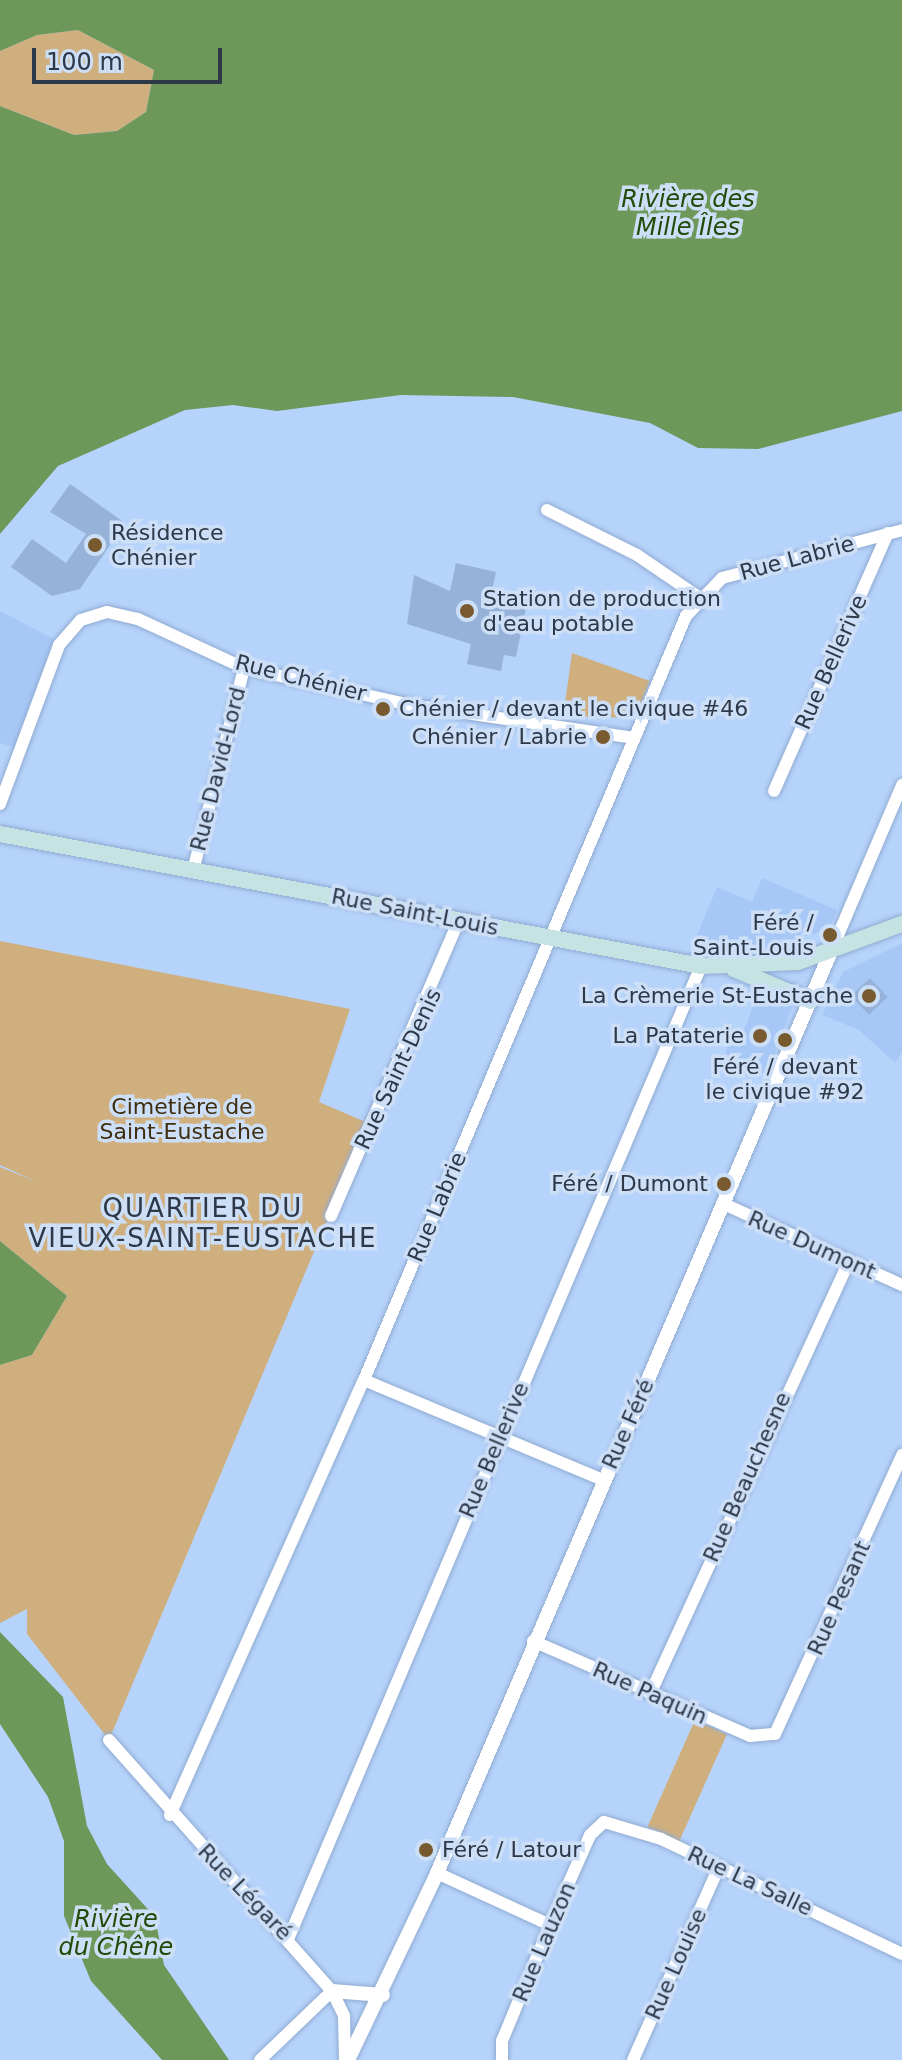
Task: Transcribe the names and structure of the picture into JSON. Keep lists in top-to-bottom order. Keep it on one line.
{"streets":{"main road":["Rue Saint-Louis"],"street":["Rue Labrie","Rue Bellerive","Rue Chénier","Rue David-Lord","Rue Saint-Denis","Rue Dumont","Rue Féré","Rue Beauchesne","Rue Pesant","Rue Paquin","Rue La Salle","Rue Légaré","Rue Lauzon","Rue Louise"]},"crossings":[["Rue Labrie","Rue Bellerive"],["Rue Labrie","Rue Chénier"],["Rue Labrie","Rue Saint-Louis"],["Rue Labrie","Rue Légaré"],["Rue Bellerive","Rue Saint-Louis"],["Rue Bellerive","Rue Légaré"],["Rue Chénier","Rue David-Lord"],["Rue David-Lord","Rue Saint-Louis"],["Rue Saint-Louis","Rue Saint-Denis"],["Rue Saint-Louis","Rue Féré"],["Rue Dumont","Rue Féré"],["Rue Dumont","Rue Beauchesne"],["Rue Féré","Rue Paquin"],["Rue Féré","Rue Légaré"],["Rue Beauchesne","Rue Paquin"],["Rue Pesant","Rue Paquin"],["Rue La Salle","Rue Lauzon"],["Rue La Salle","Rue Louise"]],"districts":["QUARTIER DU VIEUX-SAINT-EUSTACHE"],"water":["Rivière des Mille Îles","Rivière du Chêne"],"parks":["Cimetière de Saint-Eustache"],"places":["Résidence Chénier","Station de production d'eau potable","Chénier / devant le civique #46","Chénier / Labrie","Féré / Saint-Louis","La Crèmerie St-Eustache","La Pataterie","Féré / devant le civique #92","Féré / Dumont","Féré / Latour"],"scale_bar":"100 m"}
